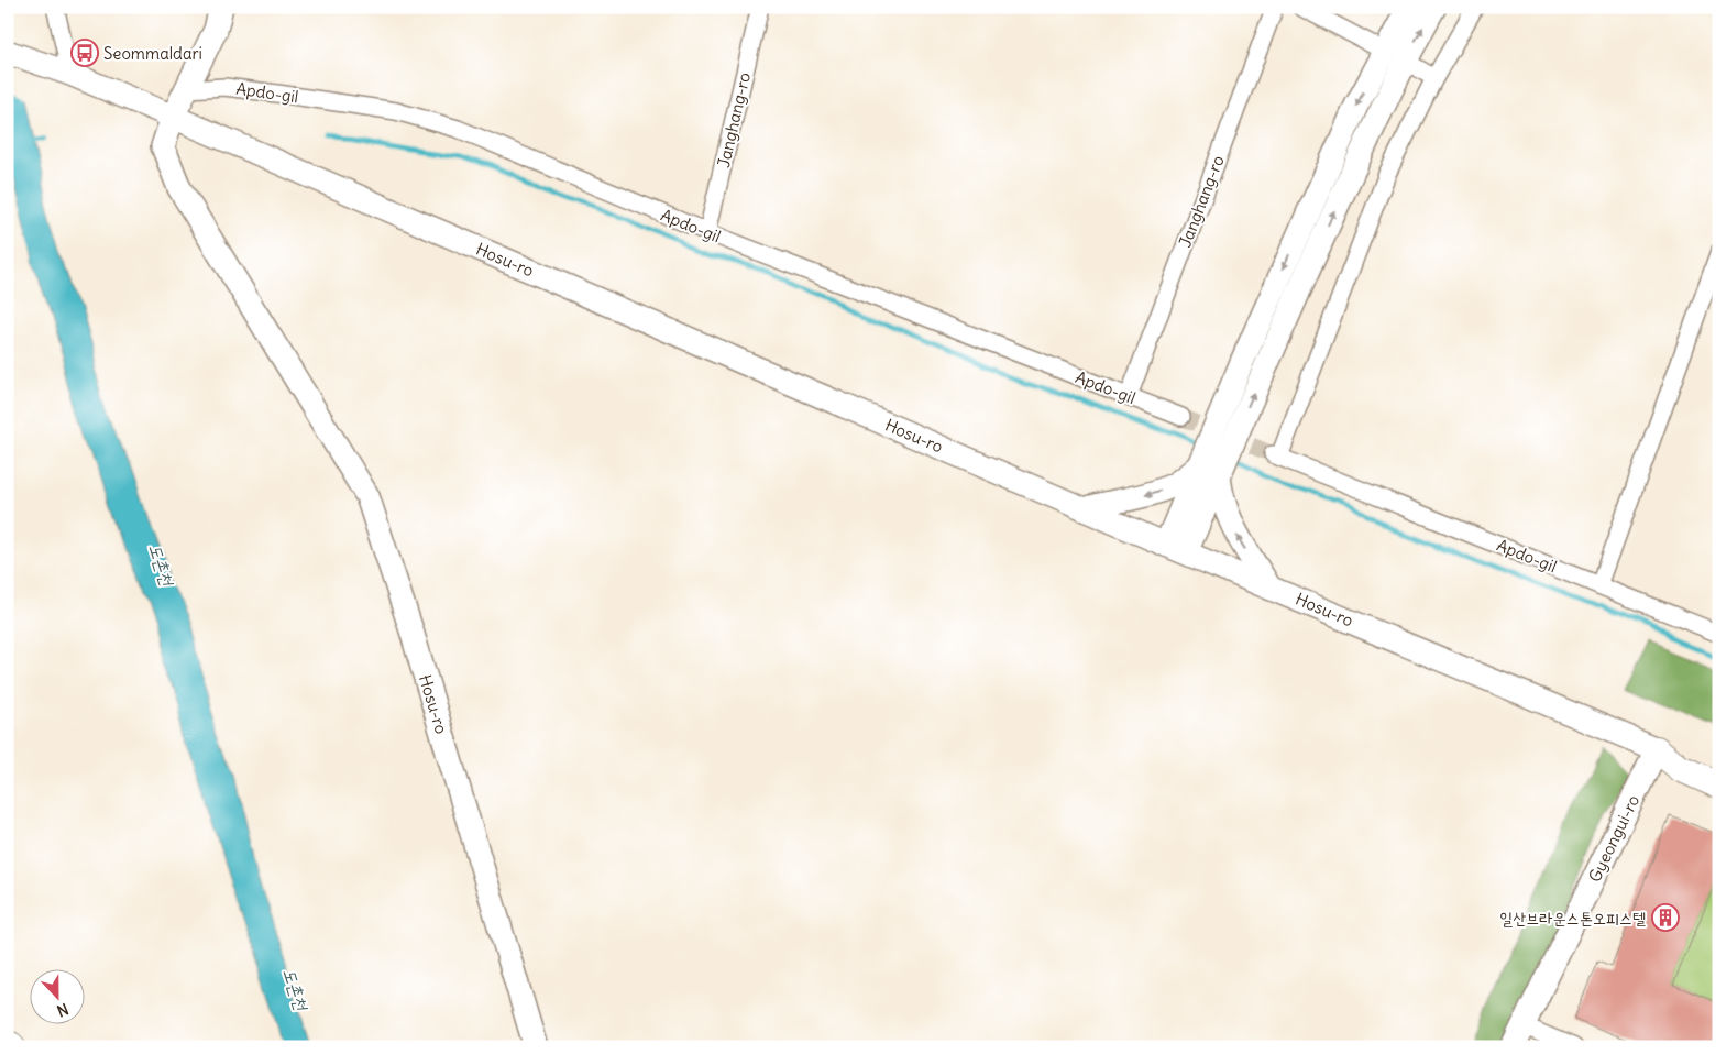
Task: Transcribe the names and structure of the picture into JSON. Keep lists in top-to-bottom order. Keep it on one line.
{"streets":{"main road":["Hosu-ro","Gyeongui-ro"],"street":["Apdo-gil","Janghang-ro"]},"crossings":[["Apdo-gil","Janghang-ro"],["Hosu-ro","Gyeongui-ro"]],"water":["도촌천"],"places":{"bus stop":["Seommaldari"],"building":["일산브라운스톤오피스텔"]},"north":"bottom"}
